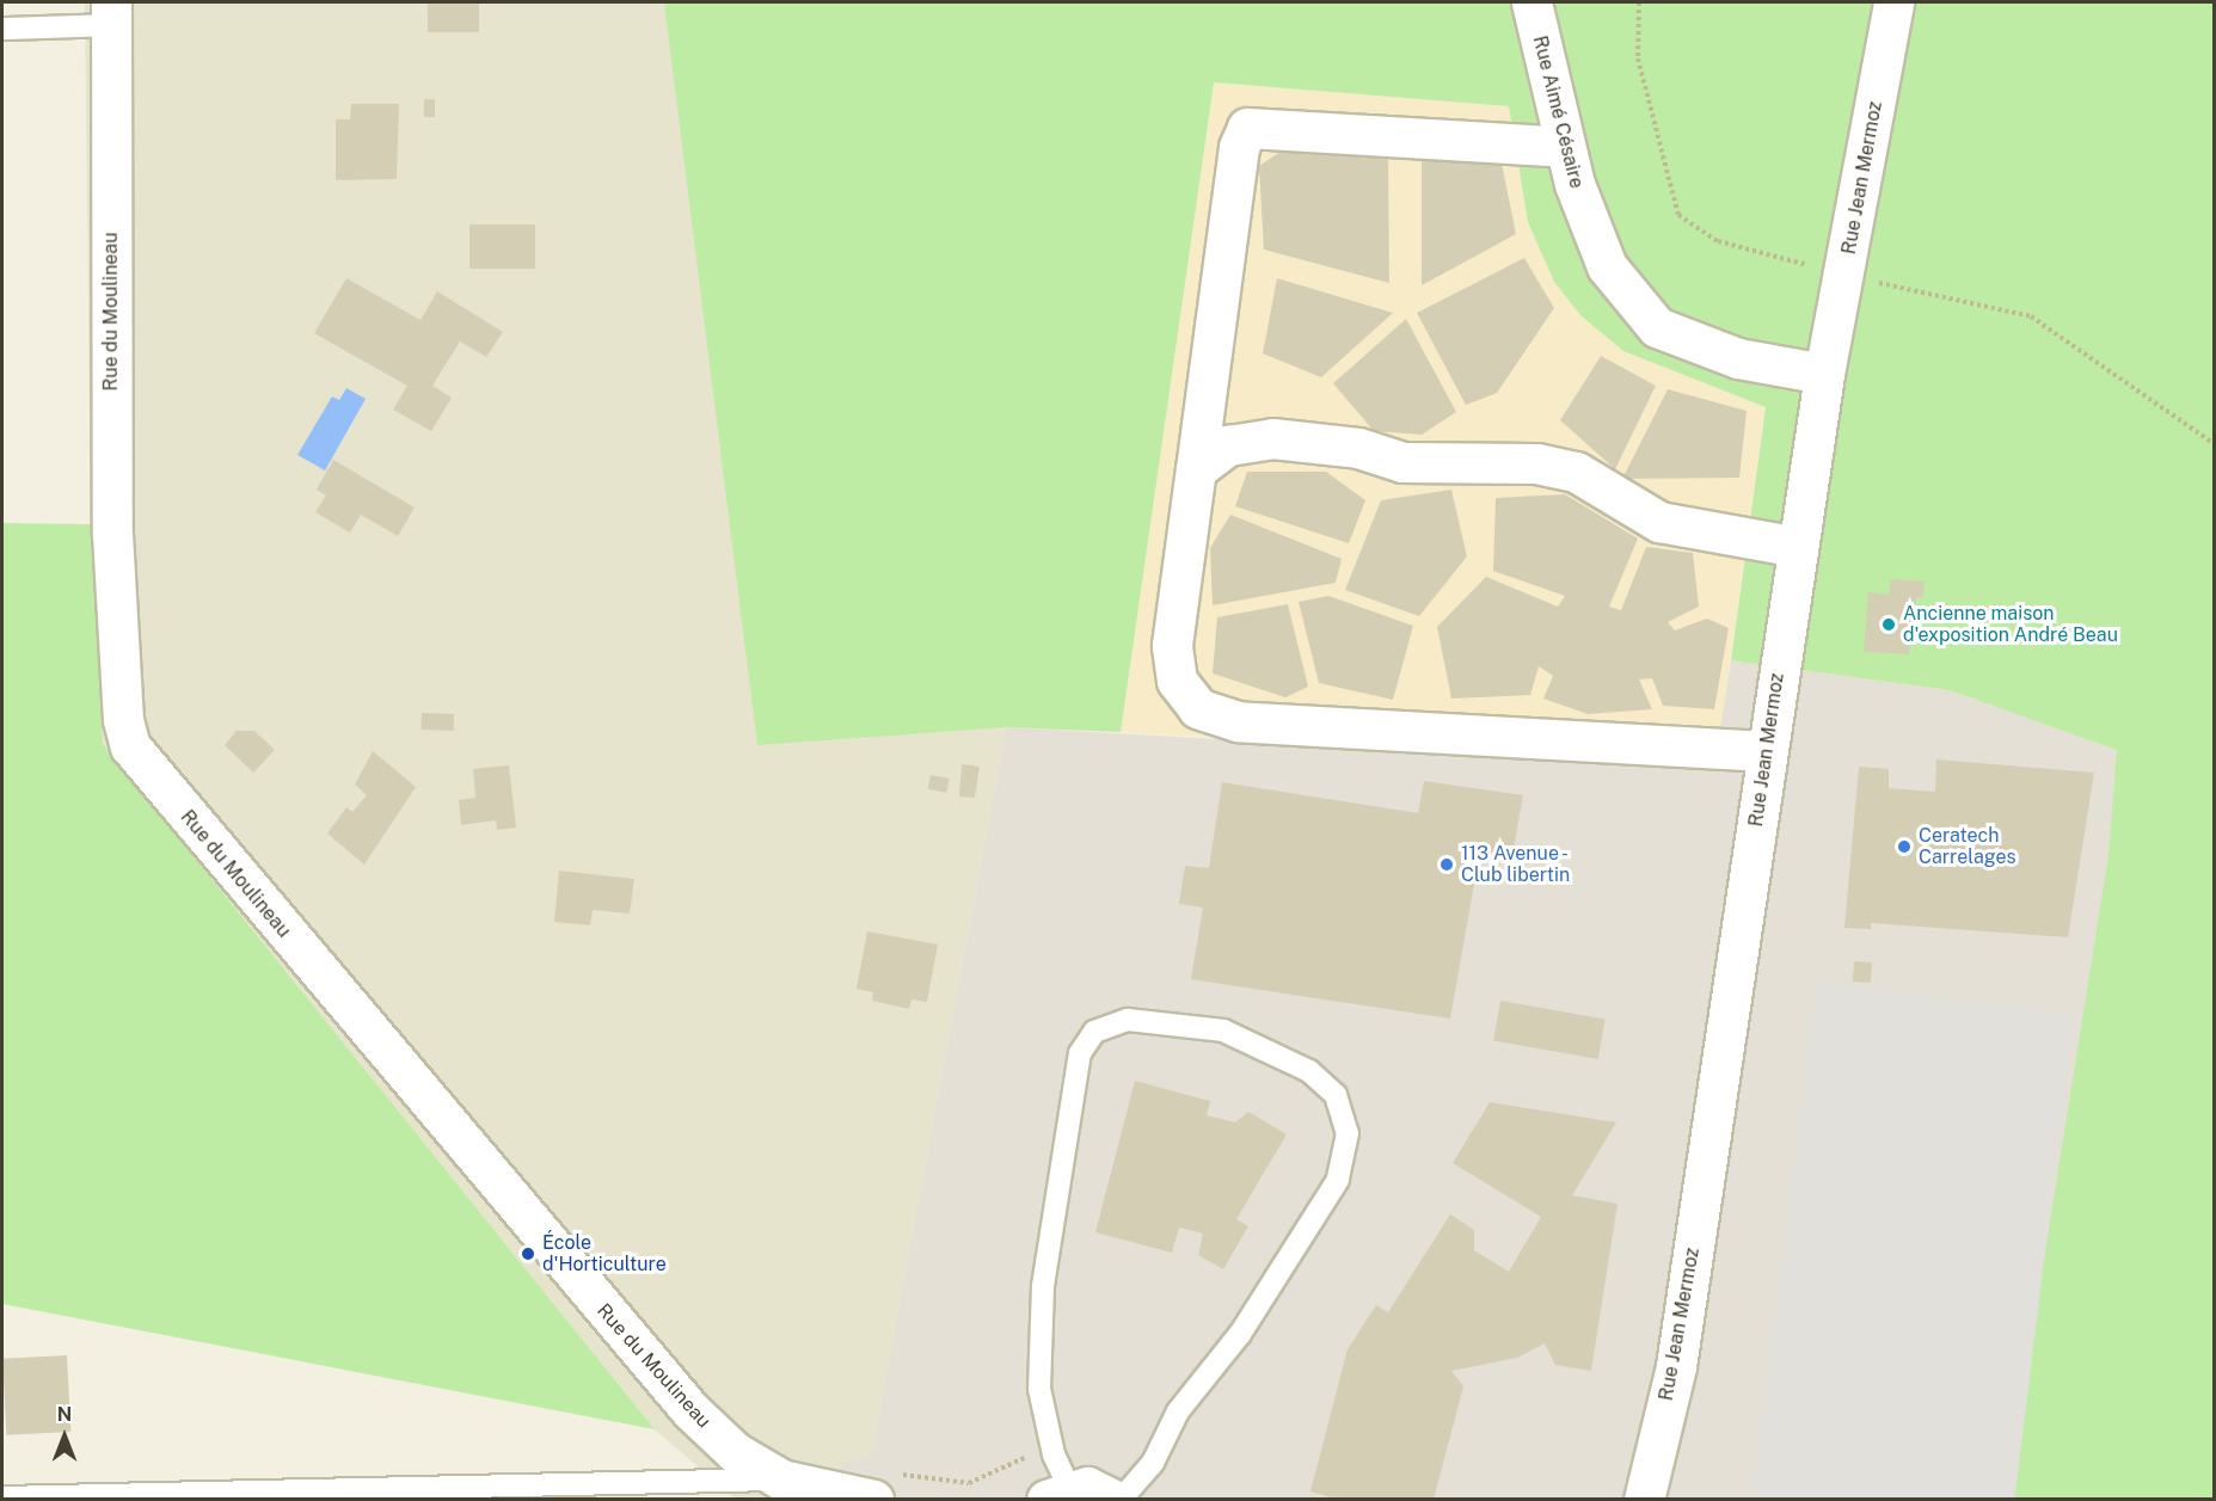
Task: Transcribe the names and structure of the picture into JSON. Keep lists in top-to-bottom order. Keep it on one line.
{"streets":{"street":["Rue Aimé Césaire","Rue Jean Mermoz","Rue du Moulineau"]},"crossings":[["Rue Aimé Césaire","Rue Jean Mermoz"]],"places":["Ancienne maison d'exposition André Beau","Ceratech Carrelages","113 Avenue - Club libertin","École d'Horticulture"],"north":"top"}
